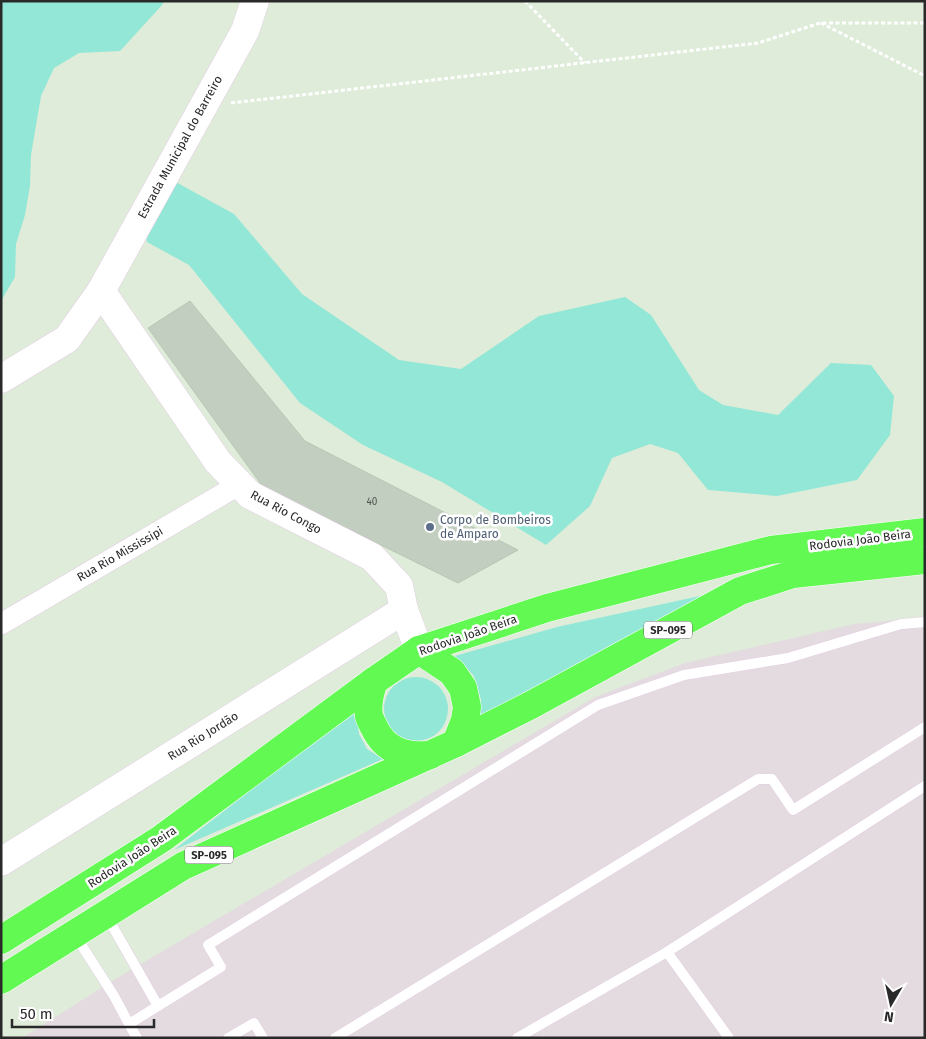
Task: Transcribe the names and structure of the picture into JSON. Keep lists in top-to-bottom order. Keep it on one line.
{"streets":{"main road":["Rodovia João Beira","SP-095"],"street":["Estrada Municipal do Barreiro","Rua Rio Congo","Rua Rio Mississipi","Rua Rio Jordão"]},"crossings":[["Estrada Municipal do Barreiro","Rua Rio Congo"],["Rua Rio Congo","Rodovia João Beira"],["Rua Rio Congo","Rua Rio Mississipi"],["Rua Rio Congo","Rua Rio Jordão"]],"places":["Corpo de Bombeiros de Amparo"],"house_numbers":["40"],"scale_bar":"50 m","north":"bottom"}
